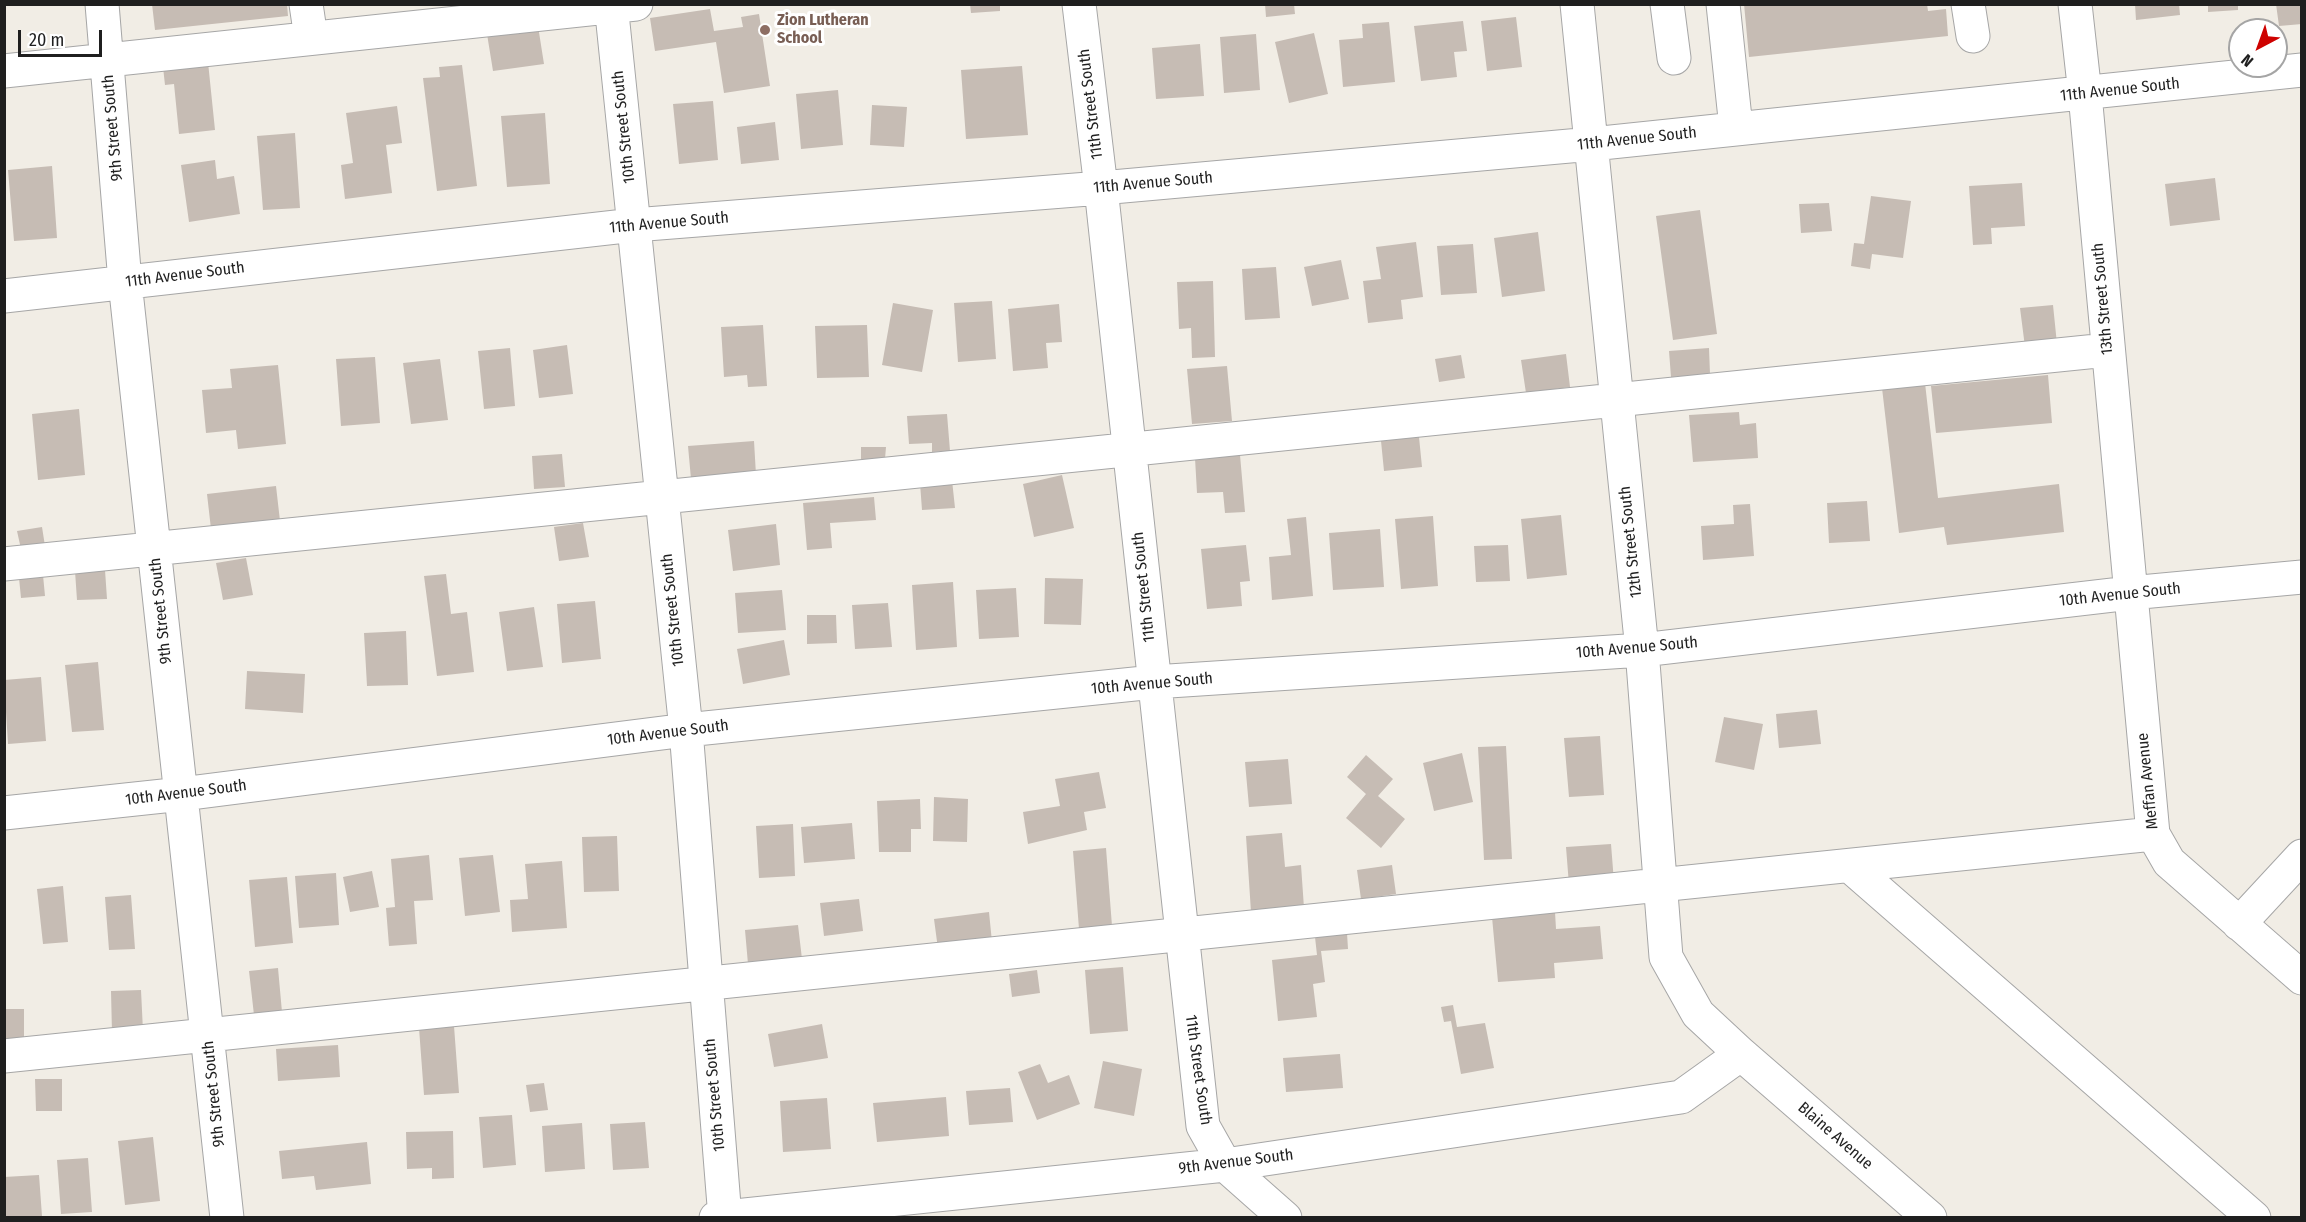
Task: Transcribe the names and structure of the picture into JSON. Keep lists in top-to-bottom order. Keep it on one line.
{"streets":{"street":["11th Avenue South","11th Street South","10th Street South","9th Street South","13th Street South","12th Street South","10th Avenue South","Meffan Avenue","Blaine Avenue","9th Avenue South"]},"crossings":[["11th Avenue South","11th Street South"],["11th Avenue South","10th Street South"],["11th Avenue South","9th Street South"],["11th Avenue South","13th Street South"],["11th Avenue South","12th Street South"],["11th Street South","10th Avenue South"],["11th Street South","9th Avenue South"],["10th Street South","10th Avenue South"],["10th Street South","9th Avenue South"],["9th Street South","10th Avenue South"],["13th Street South","10th Avenue South"],["13th Street South","Meffan Avenue"],["12th Street South","10th Avenue South"],["12th Street South","Blaine Avenue"],["12th Street South","9th Avenue South"],["10th Avenue South","Meffan Avenue"],["Blaine Avenue","9th Avenue South"]],"places":["Zion Lutheran School"],"scale_bar":"20 m","north":"bottom left"}
